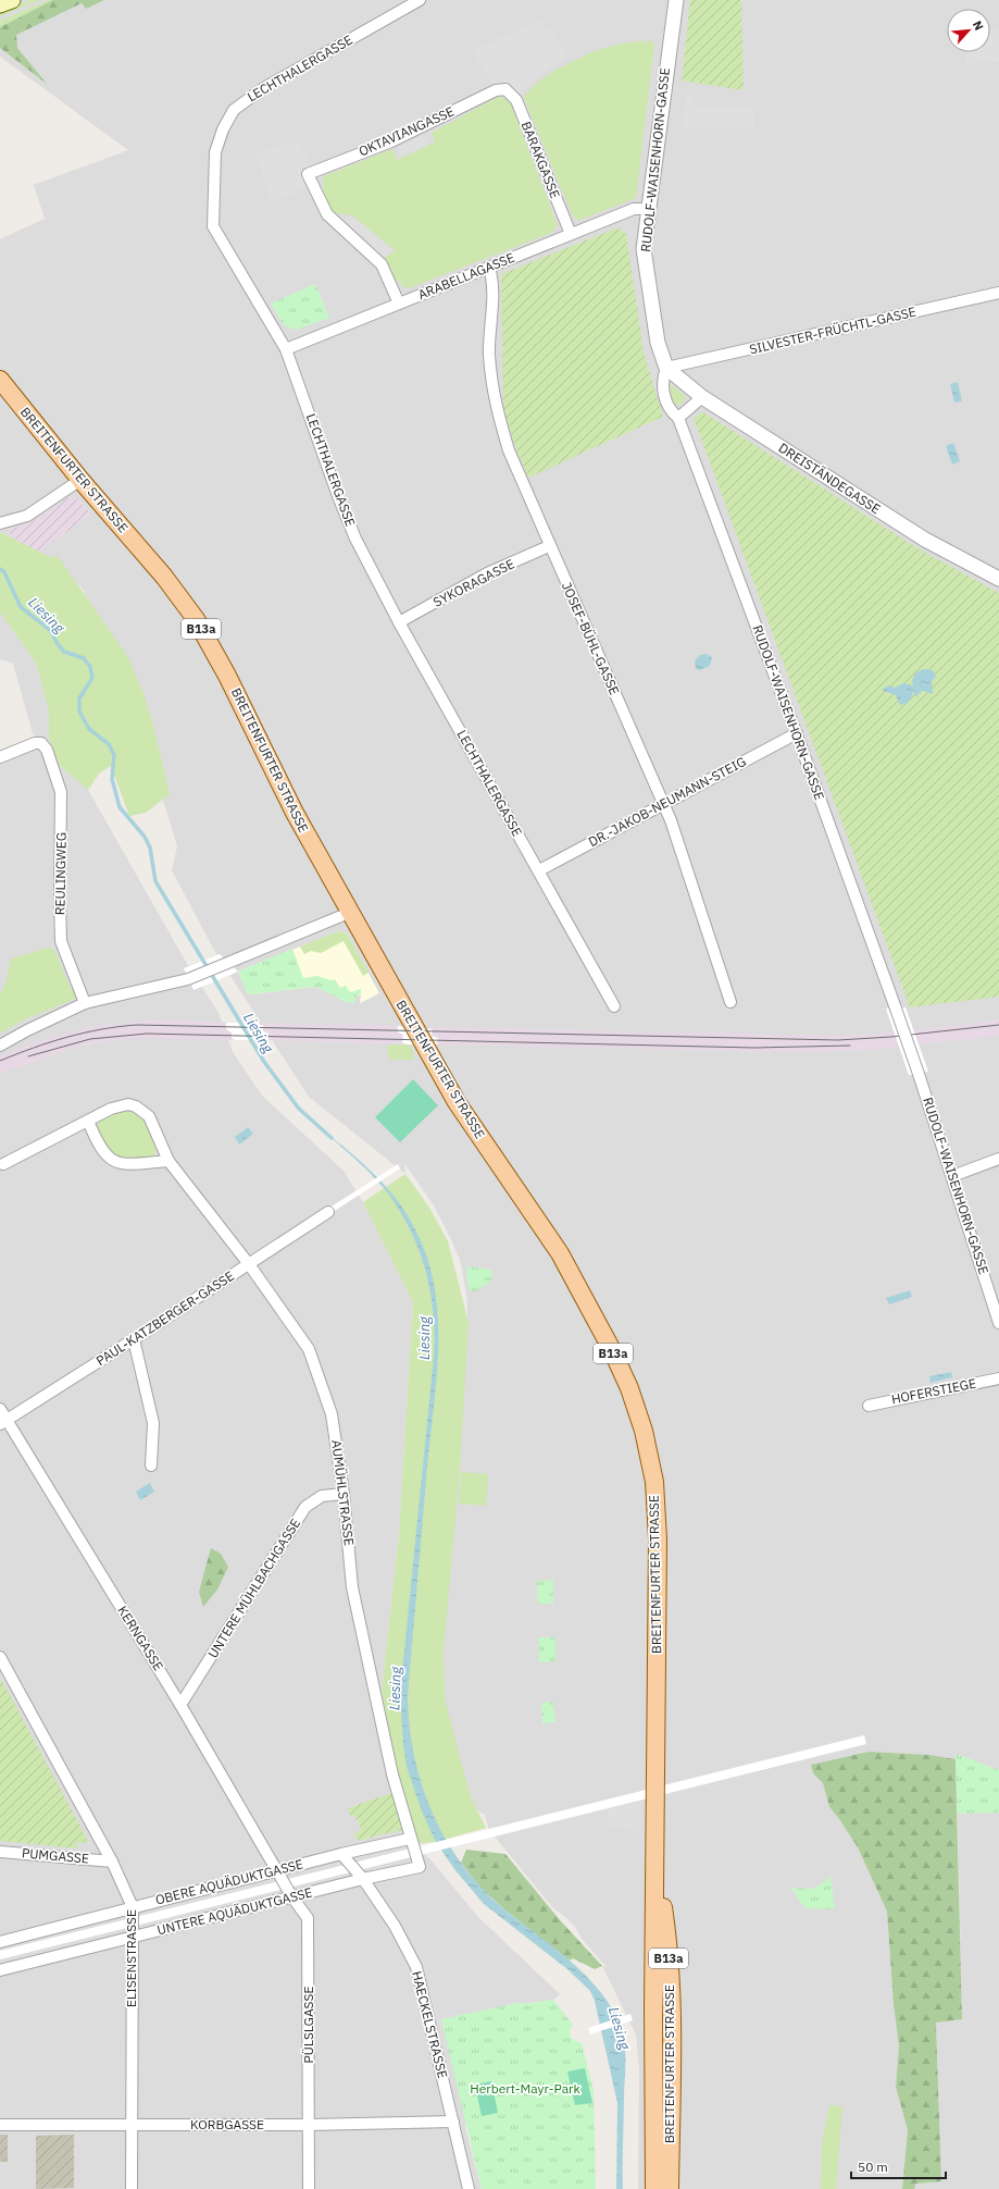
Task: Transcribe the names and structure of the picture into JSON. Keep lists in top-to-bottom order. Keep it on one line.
{"streets":{"main road":["BREITENFURTER STRASSE","B13a"],"street":["LECHTHALERGASSE","OKTAVIANGASSE","BARAKGASSE","RUDOLF-WAISENHORN-GASSE","ARABELLAGASSE","SILVESTER-FRÜCHTL-GASSE","DREISTÄNDEGASSE","SYKORAGASSE","JOSEF-BÜHL-GASSE","DR.-JAKOB-NEUMANN-STEIG","REULINGWEG","PAUL-KATZBERGER-GASSE","HOFERSTIEGE","AUMÜHLSTRASSE","UNTERE MÜHLBACHGASSE","KERNGASSE","PUMGASSE","OBERE AQUÄDUKTGASSE","UNTERE AQUÄDUKTGASSE","ELISENSTRASSE","PÜLSLGASSE","HAECKELSTRASSE","KORBGASSE"]},"crossings":[["LECHTHALERGASSE","ARABELLAGASSE"],["LECHTHALERGASSE","SYKORAGASSE"],["LECHTHALERGASSE","DR.-JAKOB-NEUMANN-STEIG"],["OKTAVIANGASSE","BARAKGASSE"],["OKTAVIANGASSE","ARABELLAGASSE"],["BARAKGASSE","ARABELLAGASSE"],["RUDOLF-WAISENHORN-GASSE","ARABELLAGASSE"],["RUDOLF-WAISENHORN-GASSE","SILVESTER-FRÜCHTL-GASSE"],["RUDOLF-WAISENHORN-GASSE","DREISTÄNDEGASSE"],["RUDOLF-WAISENHORN-GASSE","DR.-JAKOB-NEUMANN-STEIG"],["ARABELLAGASSE","JOSEF-BÜHL-GASSE"],["SILVESTER-FRÜCHTL-GASSE","DREISTÄNDEGASSE"],["SYKORAGASSE","JOSEF-BÜHL-GASSE"],["JOSEF-BÜHL-GASSE","DR.-JAKOB-NEUMANN-STEIG"],["PAUL-KATZBERGER-GASSE","AUMÜHLSTRASSE"],["PAUL-KATZBERGER-GASSE","KERNGASSE"],["AUMÜHLSTRASSE","UNTERE MÜHLBACHGASSE"],["AUMÜHLSTRASSE","OBERE AQUÄDUKTGASSE"],["AUMÜHLSTRASSE","UNTERE AQUÄDUKTGASSE"],["UNTERE MÜHLBACHGASSE","KERNGASSE"],["KERNGASSE","OBERE AQUÄDUKTGASSE"],["KERNGASSE","PÜLSLGASSE"],["PUMGASSE","ELISENSTRASSE"],["OBERE AQUÄDUKTGASSE","ELISENSTRASSE"],["OBERE AQUÄDUKTGASSE","PÜLSLGASSE"],["OBERE AQUÄDUKTGASSE","HAECKELSTRASSE"],["UNTERE AQUÄDUKTGASSE","ELISENSTRASSE"],["UNTERE AQUÄDUKTGASSE","PÜLSLGASSE"],["UNTERE AQUÄDUKTGASSE","HAECKELSTRASSE"],["ELISENSTRASSE","KORBGASSE"],["PÜLSLGASSE","KORBGASSE"],["HAECKELSTRASSE","KORBGASSE"]],"water":["Liesing"],"parks":["Herbert-Mayr-Park"],"scale_bar":"50 m","north":"top right"}
